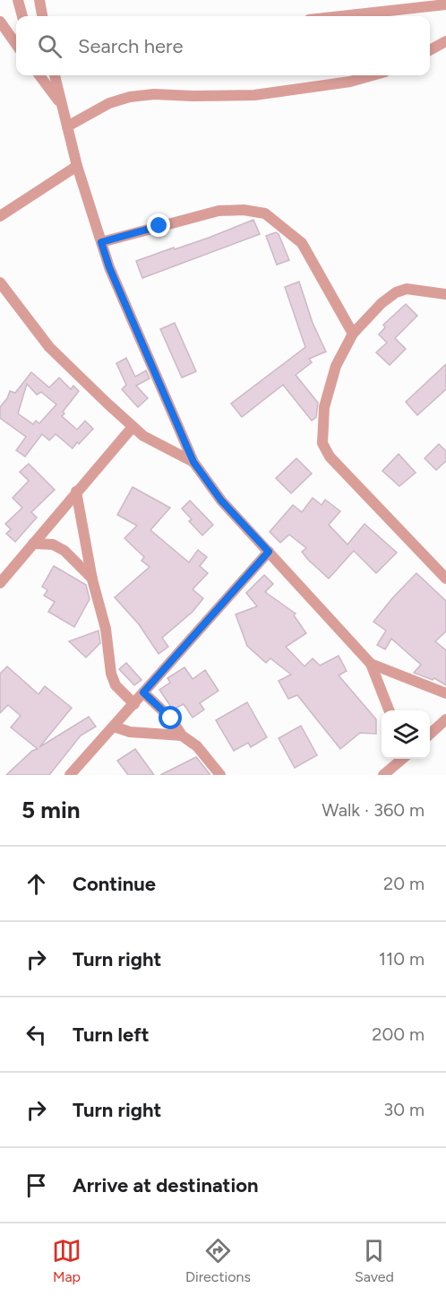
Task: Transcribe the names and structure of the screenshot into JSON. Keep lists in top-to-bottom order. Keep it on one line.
{"page":{"search":"Search here","heading":["5 min","Walk · 360 m"],"list":[["Continue","20 m"],["Turn right","110 m"],["Turn left","200 m"],["Turn right","30 m"],"Arrive at destination"],"nav":["Map","Directions","Saved"]}}
